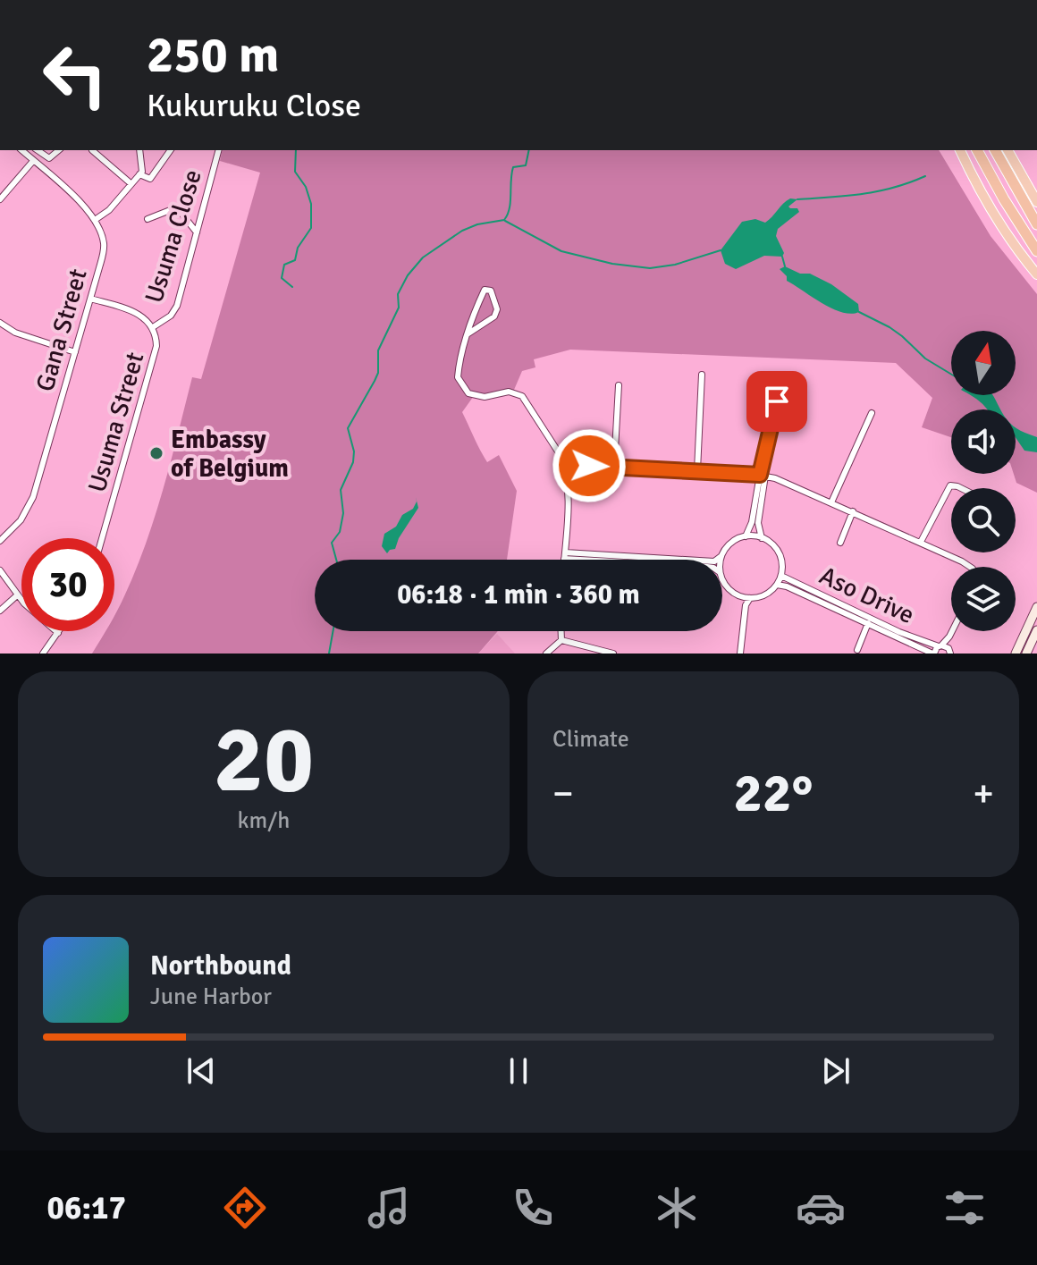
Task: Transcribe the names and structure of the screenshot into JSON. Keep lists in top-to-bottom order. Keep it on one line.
{"streets":{"street":["Usuma Close","Gana Street","Usuma Street","Aso Drive"]},"crossings":[["Usuma Close","Usuma Street"],["Gana Street","Usuma Street"]],"places":["Embassy of Belgium"],"north":"top","page":{"turn":["250 m","Kukuruku Close"],"limit":"30","trip":"06:18 · 1 min · 360 m","tile":[["20","km/h"],"Climate"],"heat":["−","22°","+"],"song":["Northbound","June Harbor"],"tabs":"06:17"}}
